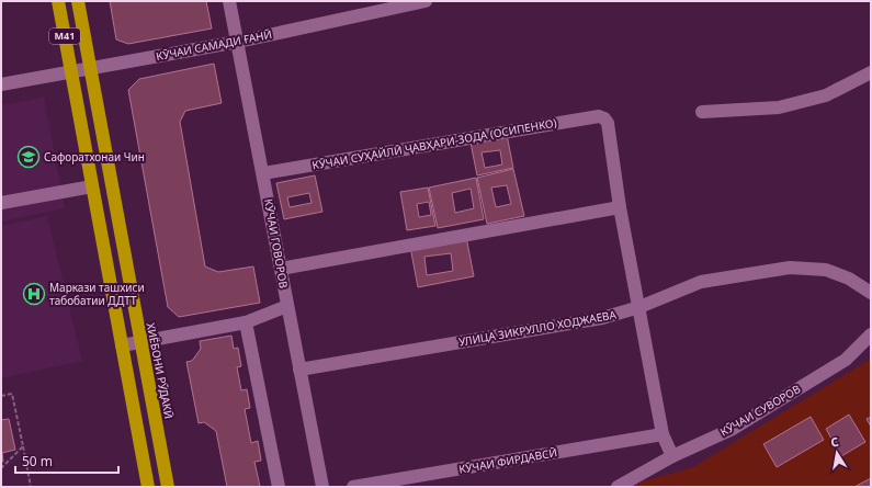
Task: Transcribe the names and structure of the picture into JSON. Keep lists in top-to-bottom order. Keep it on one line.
{"streets":{"highway":["M41","ХИЁБОНИ РӮДАКӢ"],"street":["КӮЧАИ САМАДИ ҒАНӢ","КӮЧАИ СУҲАЙЛӢ ҶАВҲАРИ-ЗОДА (ОСИПЕНКО)","КӮЧАИ ГОВОРОВ","УЛИЦА ЗИКРУЛЛО ХОДЖАЕВА","КӮЧАИ СУВОРОВ","КӮЧАИ ФИРДАВСӢ"]},"crossings":[["M41","КӮЧАИ САМАДИ ҒАНӢ"],["КӮЧАИ САМАДИ ҒАНӢ","КӮЧАИ ГОВОРОВ"],["КӮЧАИ САМАДИ ҒАНӢ","ХИЁБОНИ РӮДАКӢ"],["КӮЧАИ СУҲАЙЛӢ ҶАВҲАРИ-ЗОДА (ОСИПЕНКО)","КӮЧАИ ГОВОРОВ"],["КӮЧАИ ГОВОРОВ","УЛИЦА ЗИКРУЛЛО ХОДЖАЕВА"]],"places":{"school or university":["Сафоратхонаи Чин"],"hospital":["Маркази ташхиси табобатии ДДТТ"]},"scale_bar":"50 m","north":"top"}
